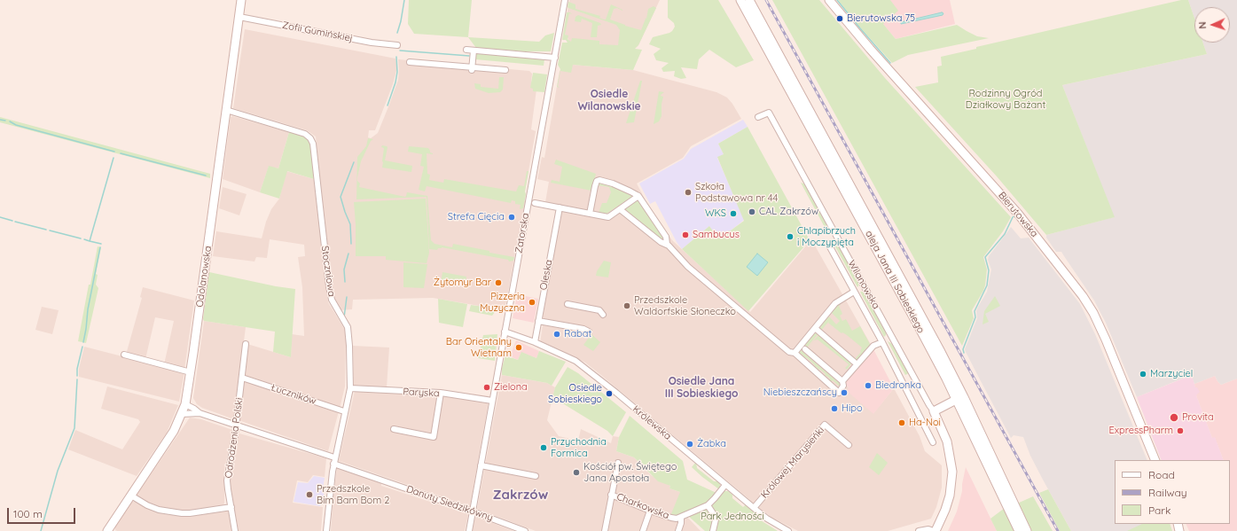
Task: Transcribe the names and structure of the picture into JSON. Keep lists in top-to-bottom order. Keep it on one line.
{"streets":{"street":["Zofii Gumińskiej","Bierutowska","Zatorska","Stoczniowa","Oleska","Odolanowska","aleja Jana III Sobieskiego","Wilanowska","Paryska","Łuczników","Królewska","Odrodzenia Polski","Królowej Marysieńki","Danuty Siedzikówny","Charkowska"]},"crossings":[["Zofii Gumińskiej","Odolanowska"],["Zatorska","Paryska"],["Zatorska","Królewska"],["Zatorska","Danuty Siedzikówny"],["Stoczniowa","Odolanowska"],["Stoczniowa","Paryska"],["Stoczniowa","Łuczników"],["Stoczniowa","Danuty Siedzikówny"],["Oleska","Królewska"],["Łuczników","Odrodzenia Polski"],["Królewska","Królowej Marysieńki"],["Królewska","Charkowska"]],"districts":["Osiedle Wilanowskie","Osiedle Jana III Sobieskiego","Zakrzów"],"parks":["Rodzinny Ogród Działkowy Bażant","Park Jedności"],"places":["Bierutowska 75","Szkoła Podstawowa nr 44","CAL Zakrzów","WKS","Strefa Cięcia","Sambucus","Chlapibrzuch i Moczypięta","Żytomyr Bar","Pizzeria Muzyczna","Przedszkole Waldorfskie Słoneczko","Rabat","Bar Orientalny Wietnam","Marzyciel","Biedronka","Zielona","Niebieszczańscy","Osiedle Sobieskiego","Hipo","Provita","Ha-Noi","ExpressPharm","Żabka","Przychodnia Formica","Kościół pw. Świętego Jana Apostoła","Przedszkole Bim Bam Bom 2"],"legend":["Road","Railway","Park"],"scale_bar":"100 m","north":"left"}
